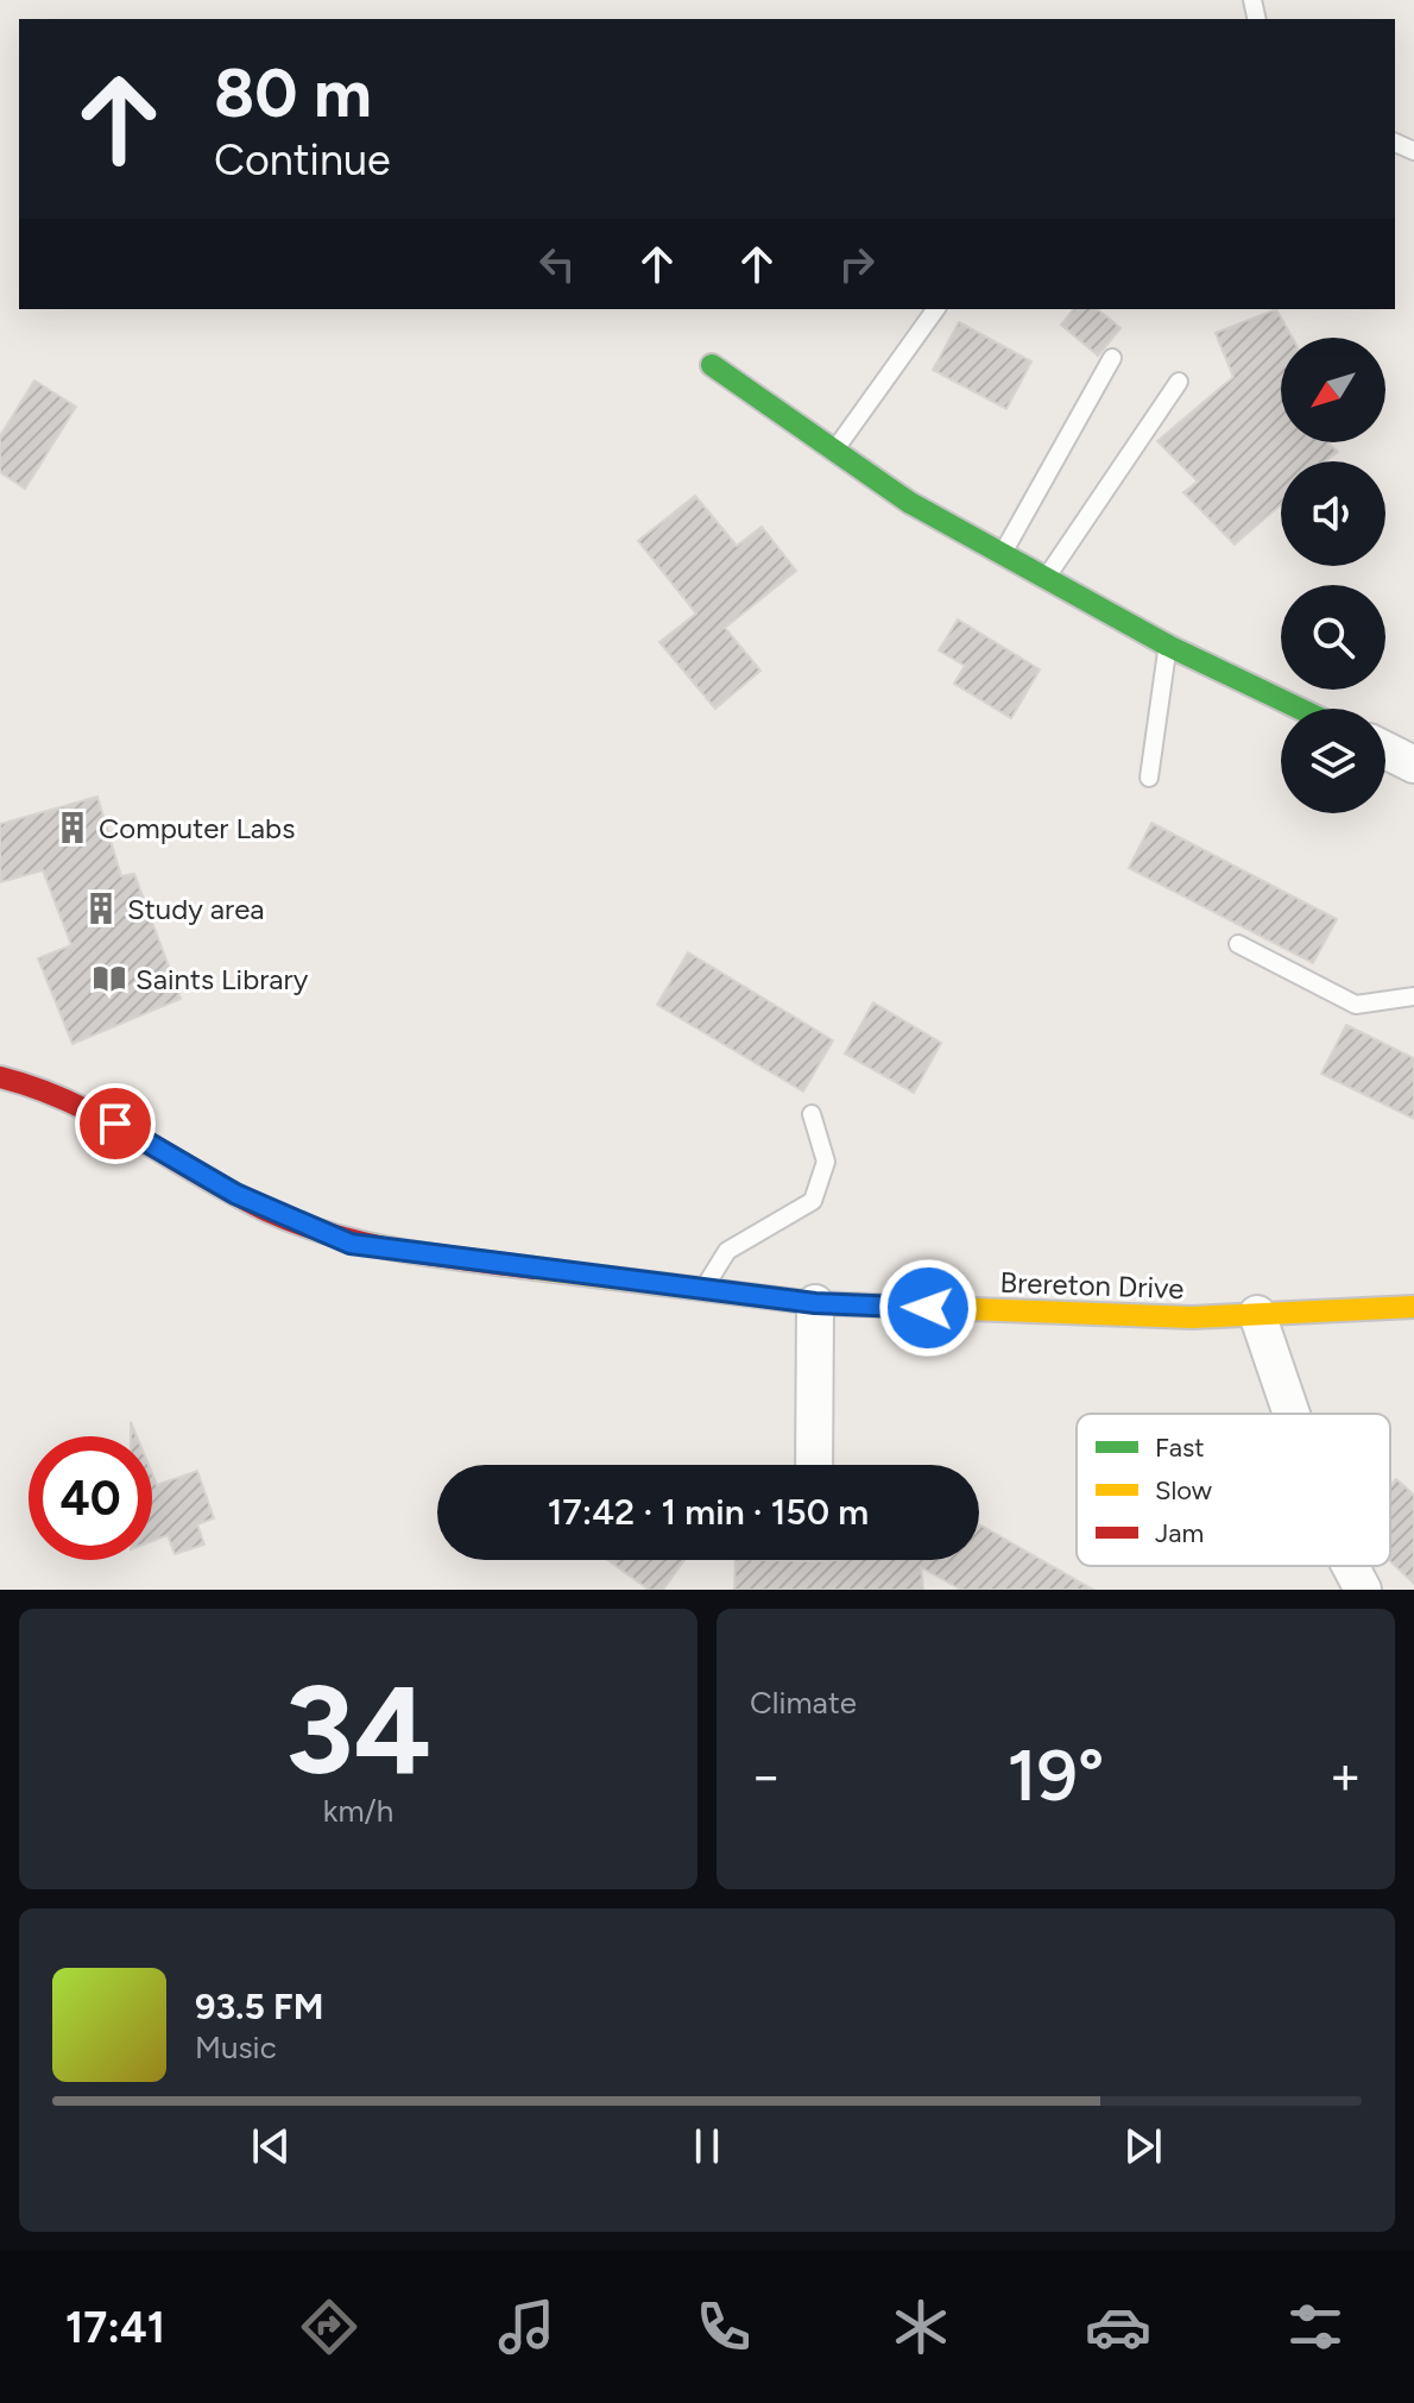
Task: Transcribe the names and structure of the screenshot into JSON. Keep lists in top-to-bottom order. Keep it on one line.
{"streets":{"street":["Brereton Drive"]},"places":{"building":["Computer Labs","Study area"],"library":["Saints Library"]},"legend":["Fast","Slow","Jam"],"north":"bottom left","page":{"turn":["80 m","Continue"],"limit":"40","trip":"17:42 · 1 min · 150 m","tile":[["34","km/h"],"Climate"],"heat":["−","19°","+"],"song":["93.5 FM","Music"],"tabs":"17:41"}}
